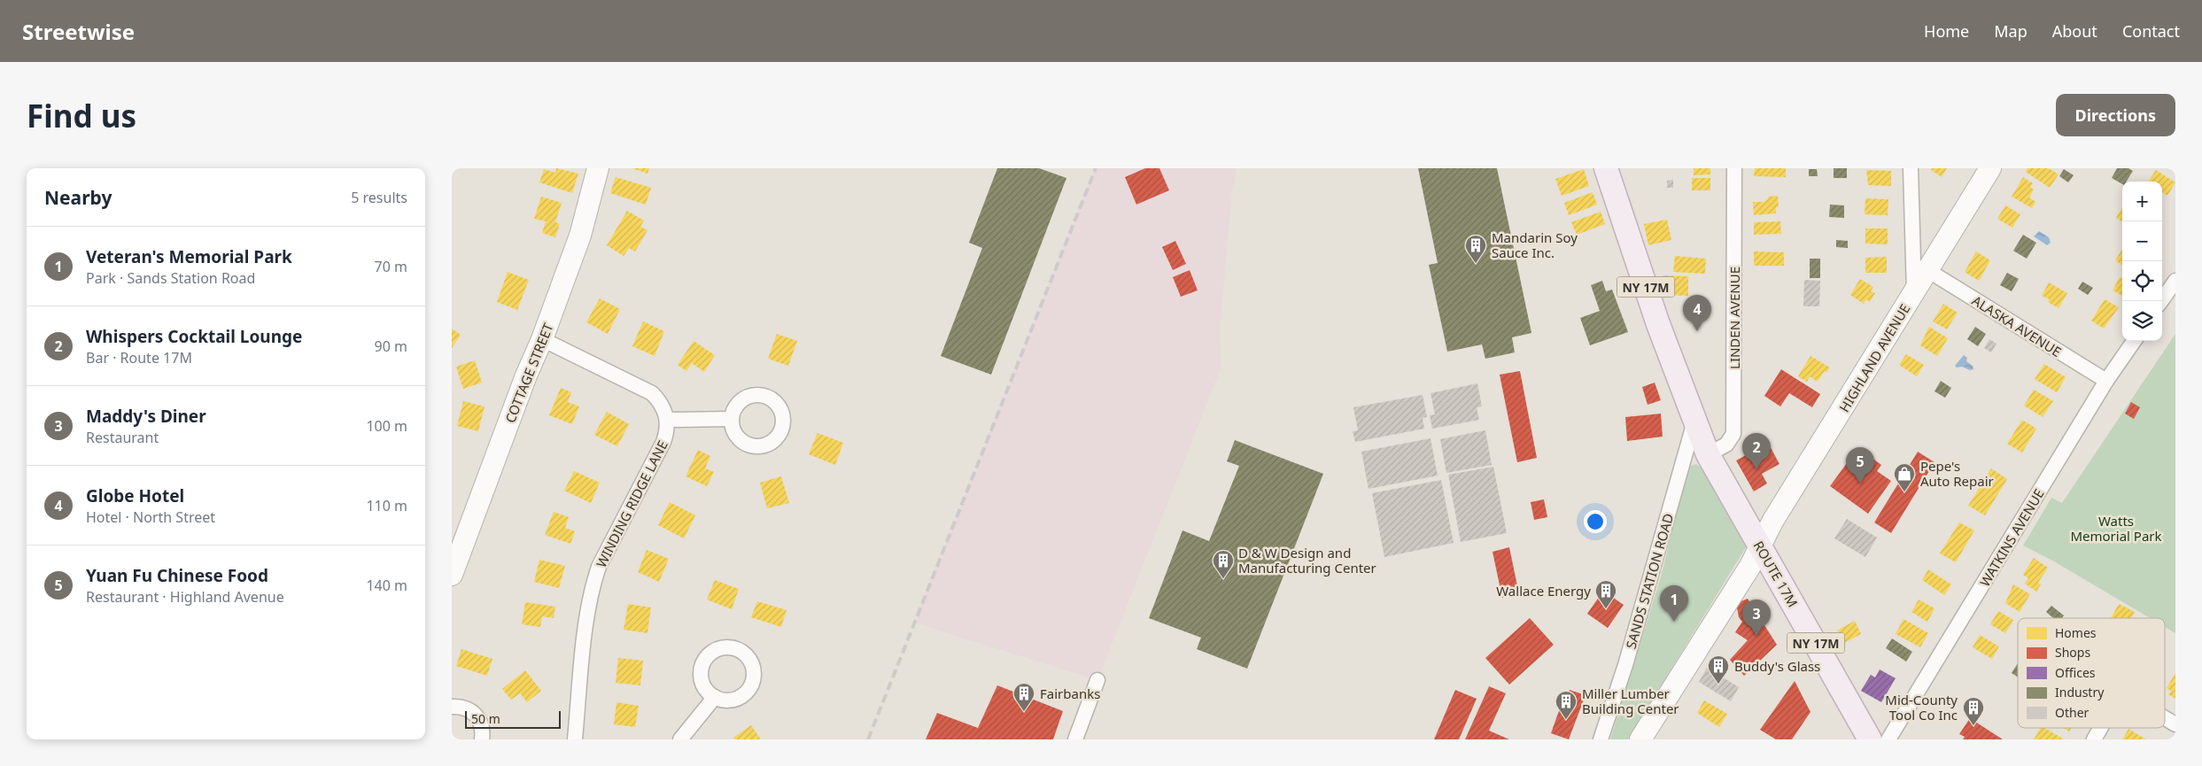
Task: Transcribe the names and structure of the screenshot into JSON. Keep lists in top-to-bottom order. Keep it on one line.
{"streets":{"main road":["NY 17M","ROUTE 17M"],"street":["LINDEN AVENUE","ALASKA AVENUE","HIGHLAND AVENUE","COTTAGE STREET","WINDING RIDGE LANE","WATKINS AVENUE","SANDS STATION ROAD"]},"crossings":[["NY 17M","ROUTE 17M"],["NY 17M","SANDS STATION ROAD"],["LINDEN AVENUE","ROUTE 17M"],["ALASKA AVENUE","HIGHLAND AVENUE"],["ALASKA AVENUE","WATKINS AVENUE"],["HIGHLAND AVENUE","ROUTE 17M"],["ROUTE 17M","SANDS STATION ROAD"]],"parks":["Watts Memorial Park"],"places":{"building":["Mandarin Soy Sauce Inc.","D & W Design and Manufacturing Center","Wallace Energy","Buddy's Glass","Fairbanks","Miller Lumber Building Center","Mid-County Tool Co Inc"],"shop":["Pepe's Auto Repair"]},"legend":["Homes","Shops","Offices","Industry","Other"],"scale_bar":"50 m","page":{"header":"Streetwise","nav":["Home","Map","About","Contact"],"buttons":"Directions","title":"Find us","heading":["Nearby","5 results"],"map_buttons":["+","−"],"list":[{"mark":"1","name":"Veteran's Memorial Park","note":"Park · Sands Station Road","value":"70 m"},{"mark":"2","name":"Whispers Cocktail Lounge","note":"Bar · Route 17M","value":"90 m"},{"mark":"3","name":"Maddy's Diner","note":"Restaurant","value":"100 m"},{"mark":"4","name":"Globe Hotel","note":"Hotel · North Street","value":"110 m"},{"mark":"5","name":"Yuan Fu Chinese Food","note":"Restaurant · Highland Avenue","value":"140 m"}],"pins":["4","2","5","1","3"],"scale":"50 m"}}
